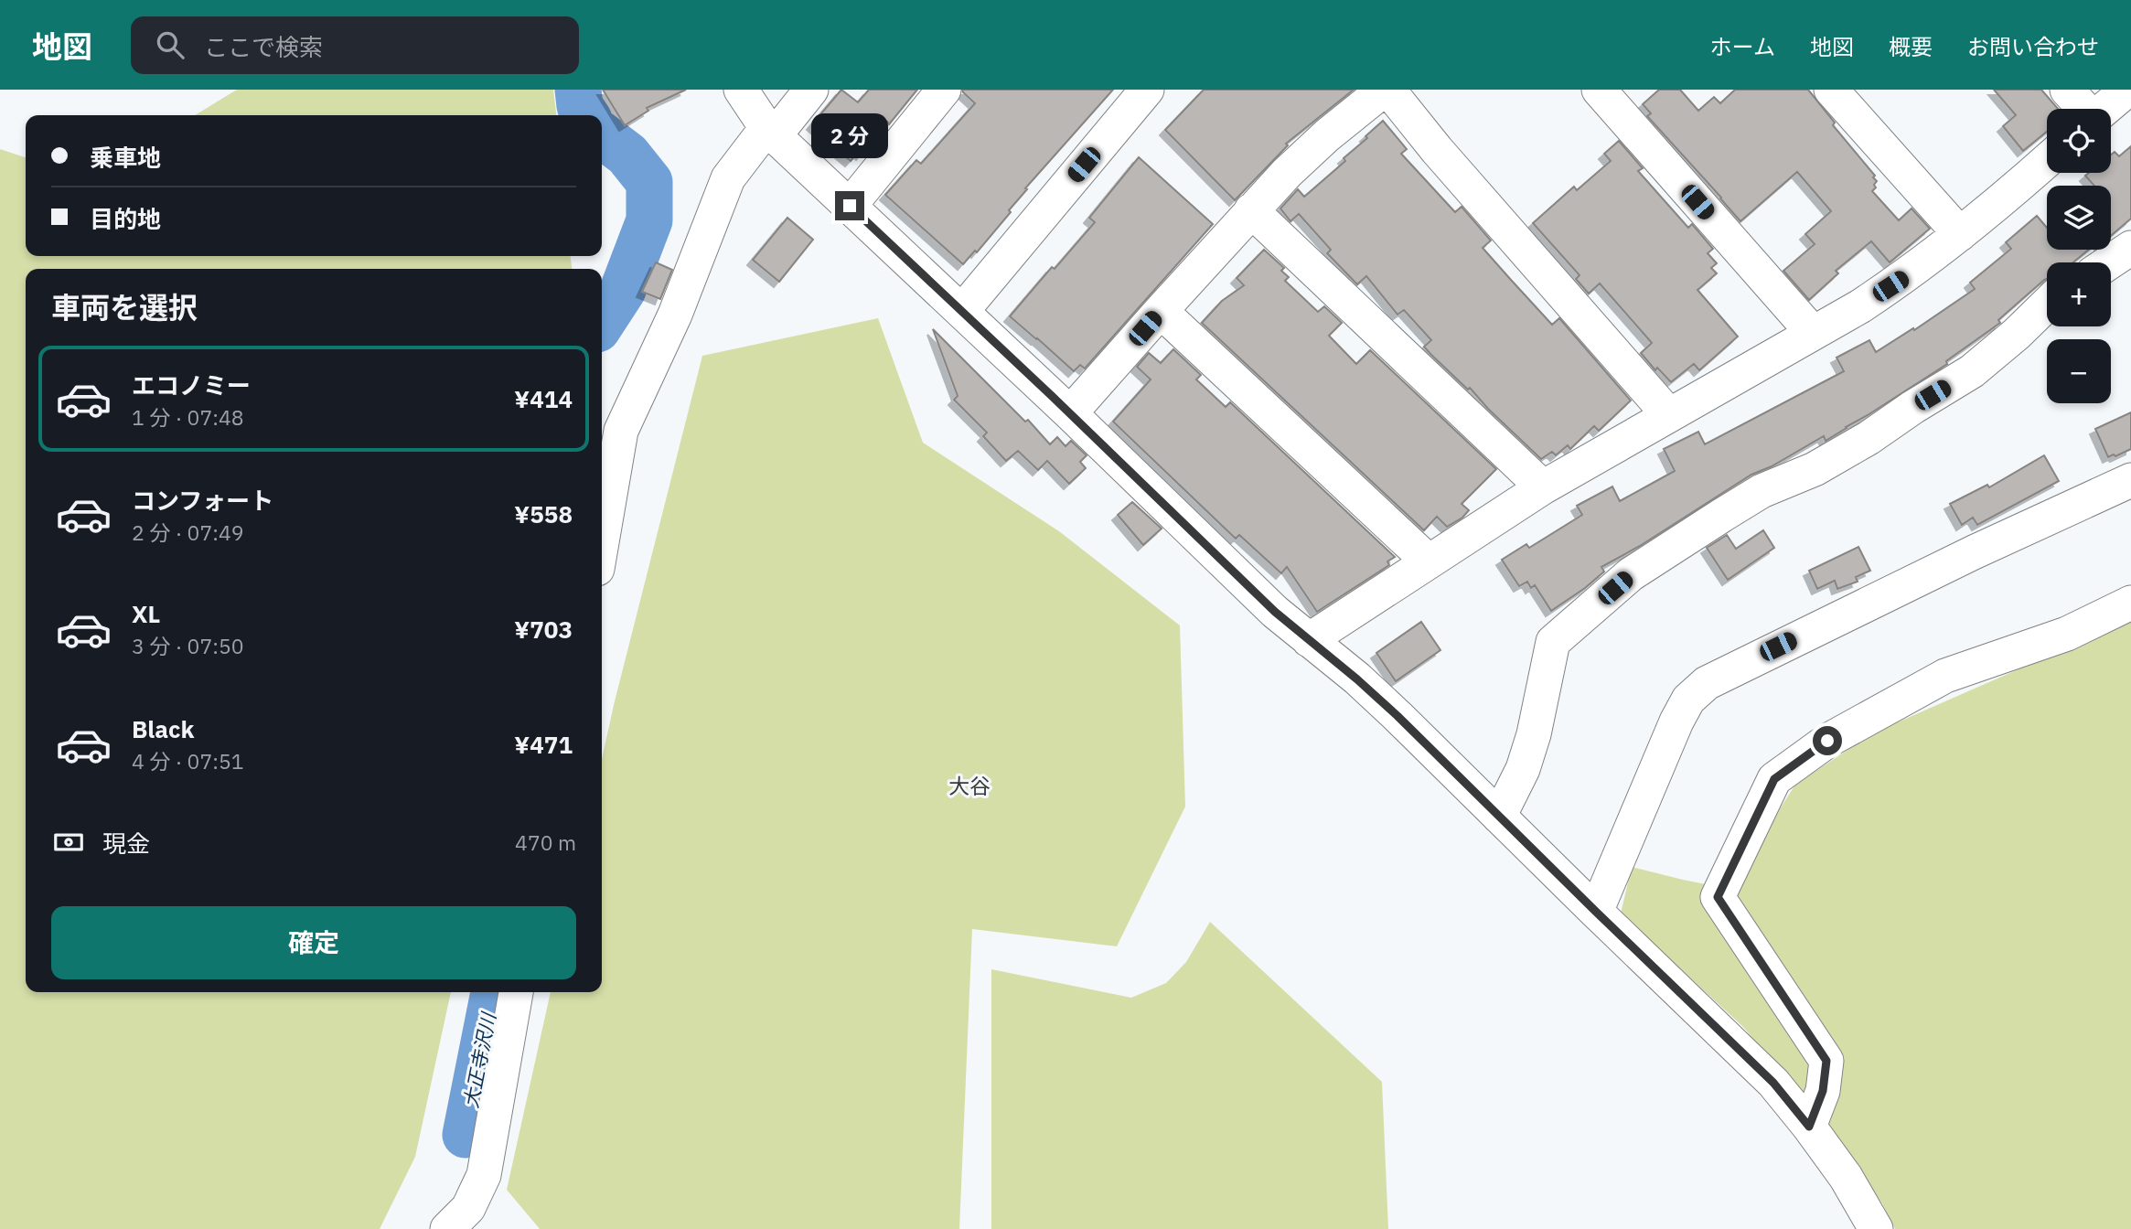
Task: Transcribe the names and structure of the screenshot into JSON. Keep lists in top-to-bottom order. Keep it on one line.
{"districts":["大谷"],"water":["大正寺沢川"],"page":{"header":"地図","search":"ここで検索","nav":["ホーム","地図","概要","お問い合わせ"],"map_buttons":["+","−"],"bubble":"2 分","banner":["乗車地","目的地"],"heading":"車両を選択","list":[{"name":"エコノミー","note":"1 分 · 07:48","value":"¥414"},{"name":"コンフォート","note":"2 分 · 07:49","value":"¥558"},{"name":"XL","note":"3 分 · 07:50","value":"¥703"},{"name":"Black","note":"4 分 · 07:51","value":"¥471"}],"pay":["現金","470 m"],"buttons":"確定"}}
